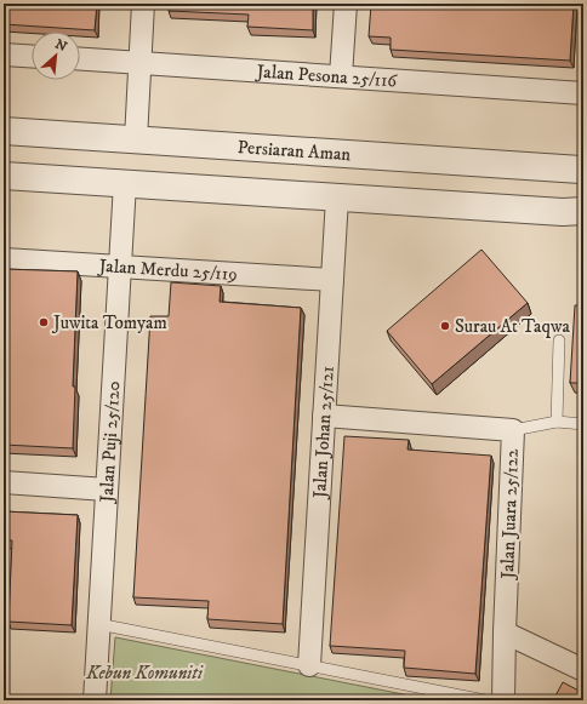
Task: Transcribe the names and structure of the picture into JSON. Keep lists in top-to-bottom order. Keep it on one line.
{"streets":{"street":["Jalan Pesona 25/116","Persiaran Aman","Jalan Merdu 25/119","Jalan Johan 25/121","Jalan Puji 25/120","Jalan Juara 25/122"]},"crossings":[["Jalan Merdu 25/119","Jalan Johan 25/121"],["Jalan Merdu 25/119","Jalan Puji 25/120"],["Jalan Johan 25/121","Jalan Juara 25/122"]],"parks":["Kebun Komuniti"],"places":["Juwita Tomyam","Surau At Taqwa"],"north":"top right"}
